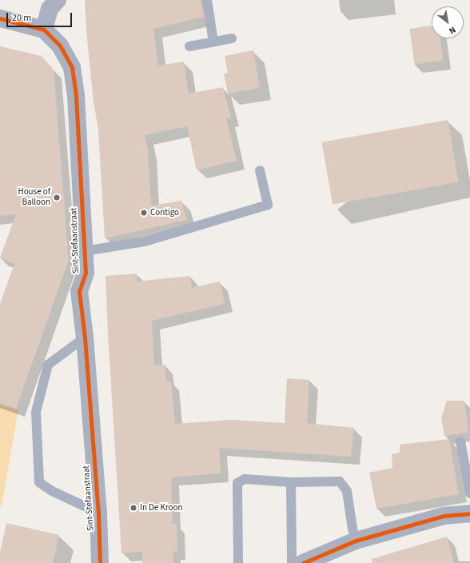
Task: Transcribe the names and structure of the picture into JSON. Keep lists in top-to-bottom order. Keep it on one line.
{"streets":{"street":["Sint-Stefaanstraat"]},"places":["House of Balloon","Contigo","In De Kroon"],"scale_bar":"20 m","north":"bottom right"}
